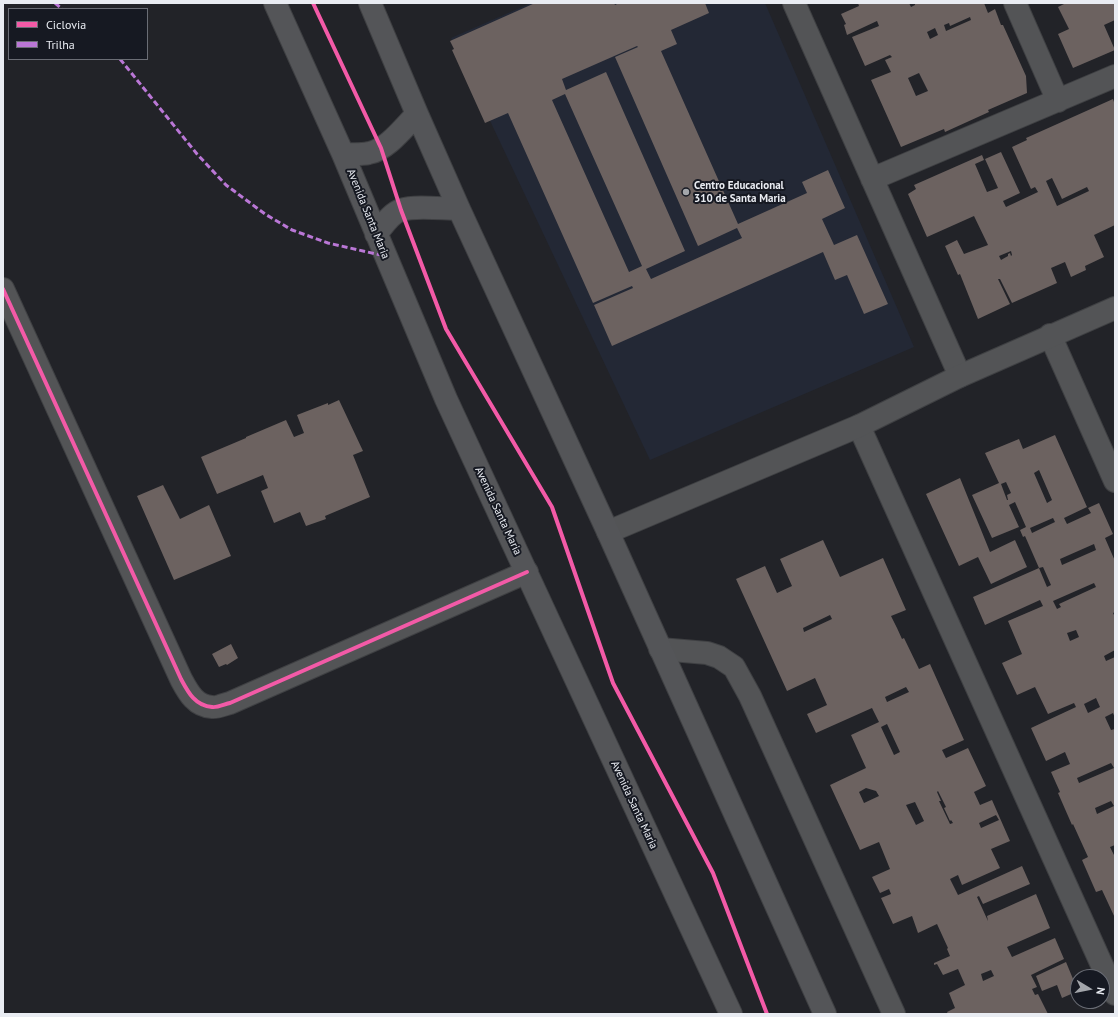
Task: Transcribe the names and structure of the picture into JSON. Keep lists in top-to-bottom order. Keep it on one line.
{"streets":{"main road":["Avenida Santa Maria"]},"places":["Centro Educacional 310 de Santa Maria"],"legend":["Ciclovia","Trilha"],"north":"right"}
